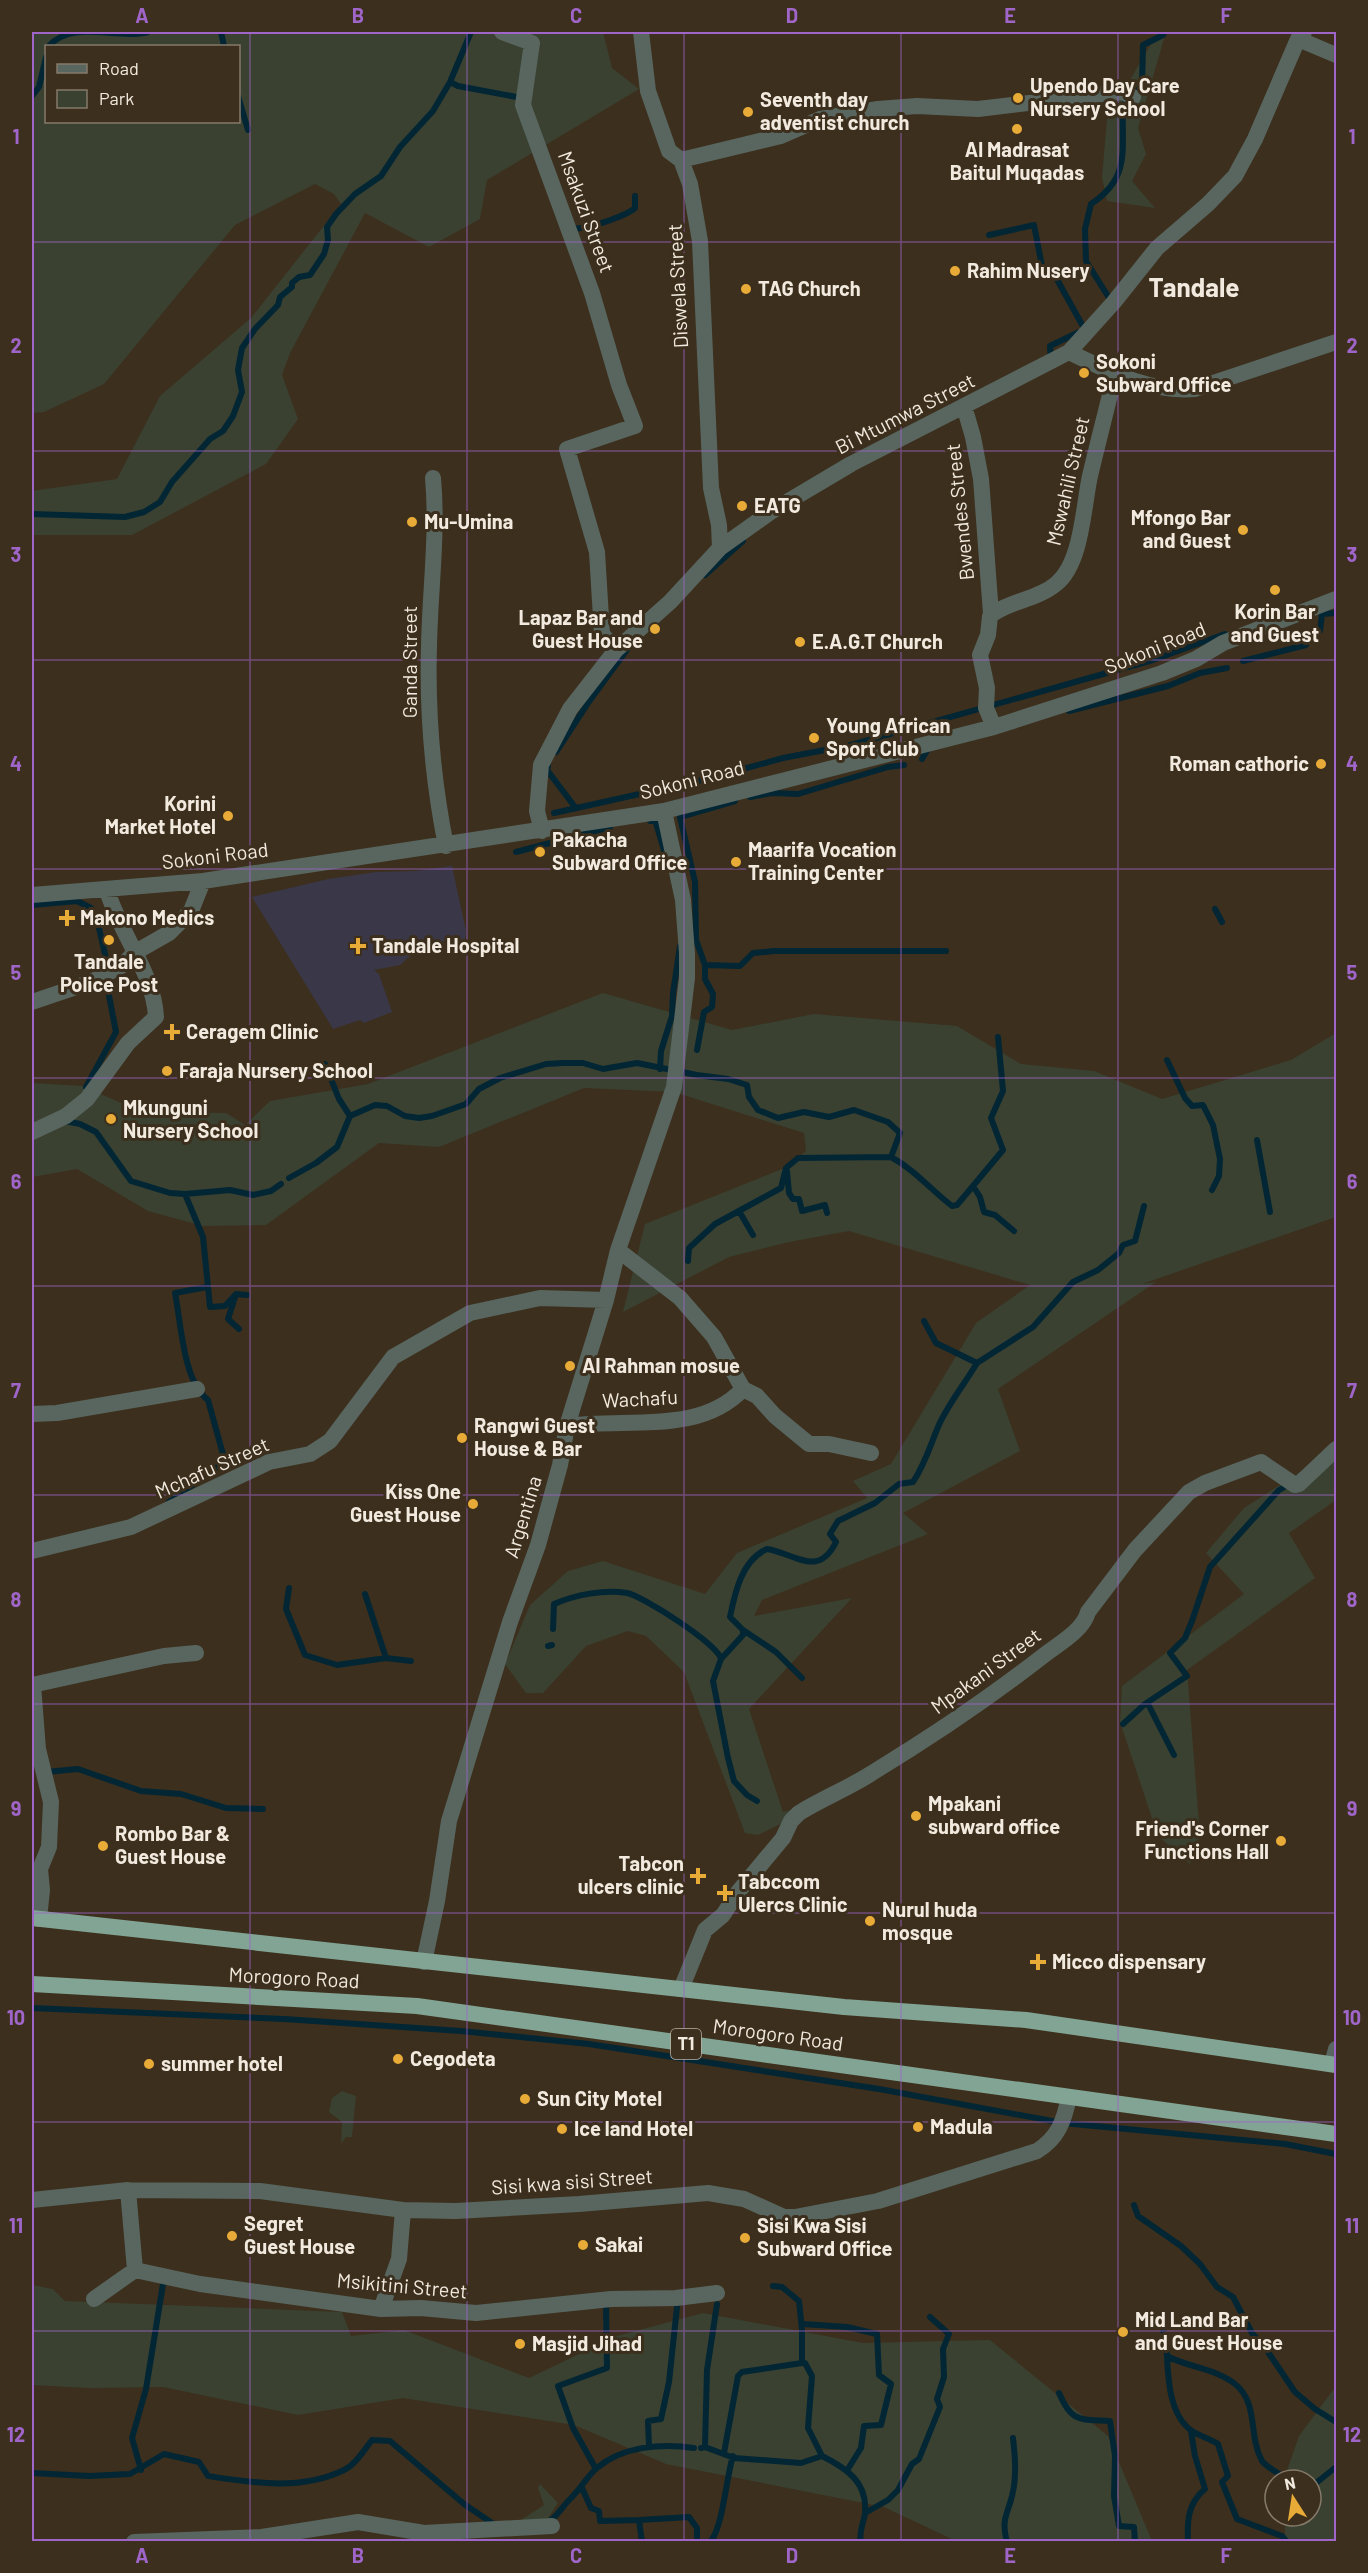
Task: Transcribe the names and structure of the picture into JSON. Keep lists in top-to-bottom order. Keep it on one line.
{"streets":{"highway":["Morogoro Road","T1"],"street":["Msakuzi Street","Diswela Street","Bi Mtumwa Street","Mswahili Street","Bwendes Street","Sokoni Road","Ganda Street","Wachafu","Mchafu Street","Argentina","Mpakani Street","Sisi kwa sisi Street","Msikitini Street"]},"crossings":[["Msakuzi Street","Bi Mtumwa Street"],["Diswela Street","Bi Mtumwa Street"],["Bi Mtumwa Street","Bwendes Street"],["Bi Mtumwa Street","Sokoni Road"],["Mswahili Street","Bwendes Street"],["Sokoni Road","Ganda Street"],["Sokoni Road","Argentina"],["Wachafu","Argentina"],["Mchafu Street","Argentina"],["Argentina","Morogoro Road"],["Mpakani Street","Morogoro Road"],["Morogoro Road","Sisi kwa sisi Street"]],"districts":["Tandale"],"places":{"other":["Upendo Day Care Nursery School","Seventh day adventist church","Al Madrasat Baitul Muqadas","Rahim Nusery","TAG Church","Sokoni Subward Office","EATG","Mu-Umina","Mfongo Bar and Guest","Korin Bar and Guest","Lapaz Bar and Guest House","E.A.G.T Church","Young African Sport Club","Roman cathoric","Korini Market Hotel","Pakacha Subward Office","Maarifa Vocation Training Center","Tandale Police Post","Faraja Nursery School","Mkunguni Nursery School","Al Rahman mosue","Rangwi Guest House & Bar","Kiss One Guest House","Mpakani subward office","Friend's Corner Functions Hall","Rombo Bar & Guest House","Nurul huda mosque","Cegodeta","summer hotel","Sun City Motel","Madula","Ice land Hotel","Segret Guest House","Sisi Kwa Sisi Subward Office","Sakai","Mid Land Bar and Guest House","Masjid Jihad"],"health":["Makono Medics","Tandale Hospital","Ceragem Clinic","Tabcon ulcers clinic","Tabccom Ulercs Clinic","Micco dispensary"]},"legend":["Road","Park"],"north":"top","grid":{"columns":["A","B","C","D","E","F"],"rows":["1","2","3","4","5","6","7","8","9","10","11","12"]}}
